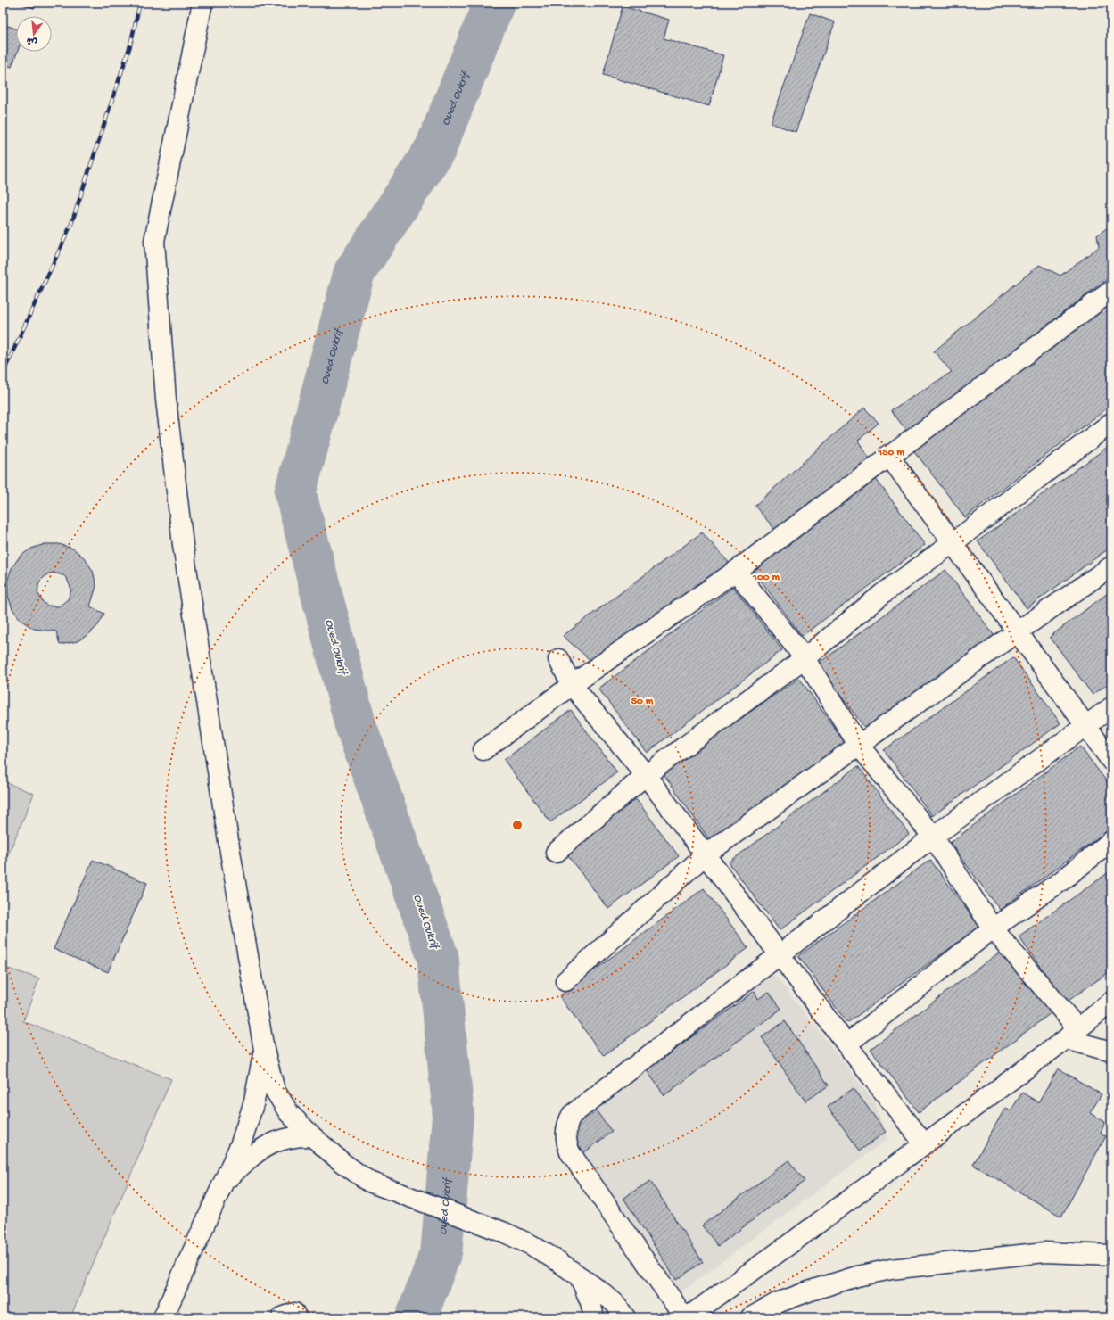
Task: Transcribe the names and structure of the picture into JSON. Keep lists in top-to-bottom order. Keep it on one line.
{"water":["Oued Oukrif"],"north":"bottom","rings":["150 m","100 m","50 m"]}
